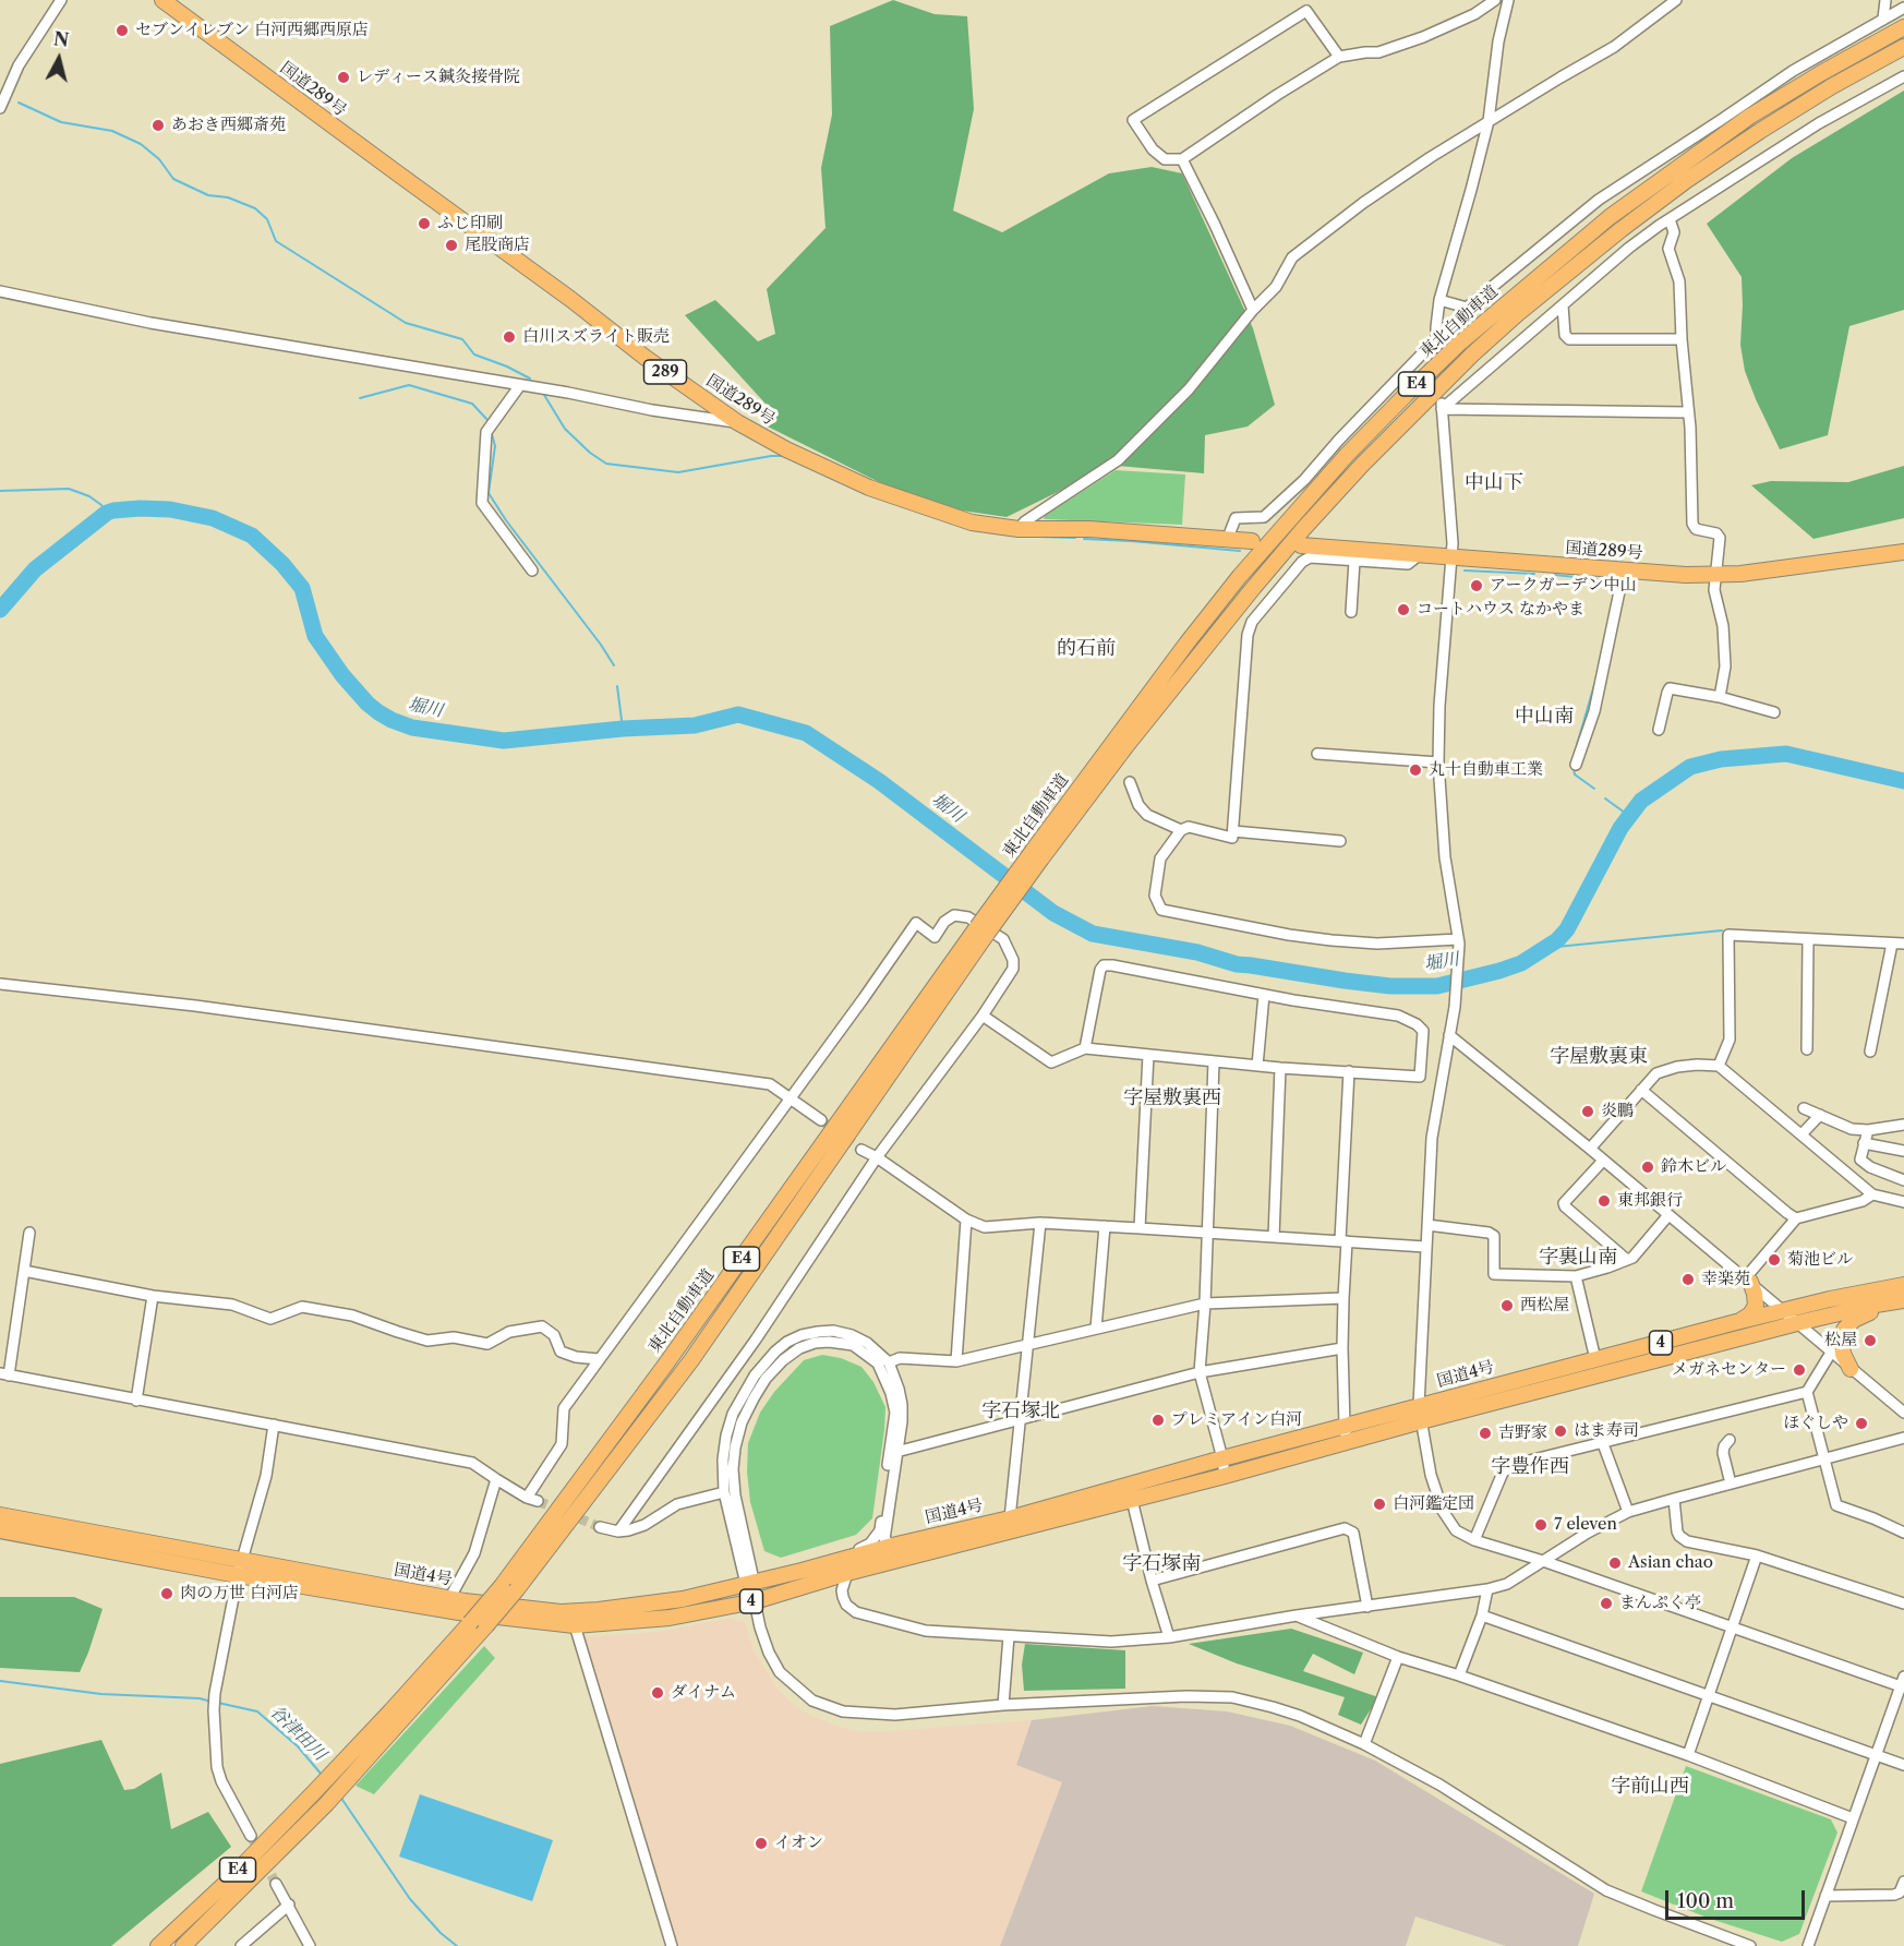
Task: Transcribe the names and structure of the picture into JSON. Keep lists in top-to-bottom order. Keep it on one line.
{"streets":{"highway":["国道289号","東北自動車道","289","E4","4","国道4号"]},"districts":["中山下","的石前","中山南","字屋敷裏東","字屋敷裏西","字裏山南","字石塚北","字豊作西","字石塚南","字前山西"],"water":["堀川","谷津田川"],"places":["セブンイレブン 白河西郷西原店","レディース鍼灸接骨院","あおき西郷斎苑","ふじ印刷","尾股商店","白川スズライト販売","アークガーデン中山","コートハウス なかやま","丸十自動車工業","炎鵬","鈴木ビル","東邦銀行","菊池ビル","幸楽苑","西松屋","松屋","メガネセンター","プレミアイン白河","ほぐしや","はま寿司","吉野家","白河鑑定団","7 eleven","Asian chao","肉の万世 白河店","まんぷく亭","ダイナム","イオン"],"scale_bar":"100 m","north":"top"}
